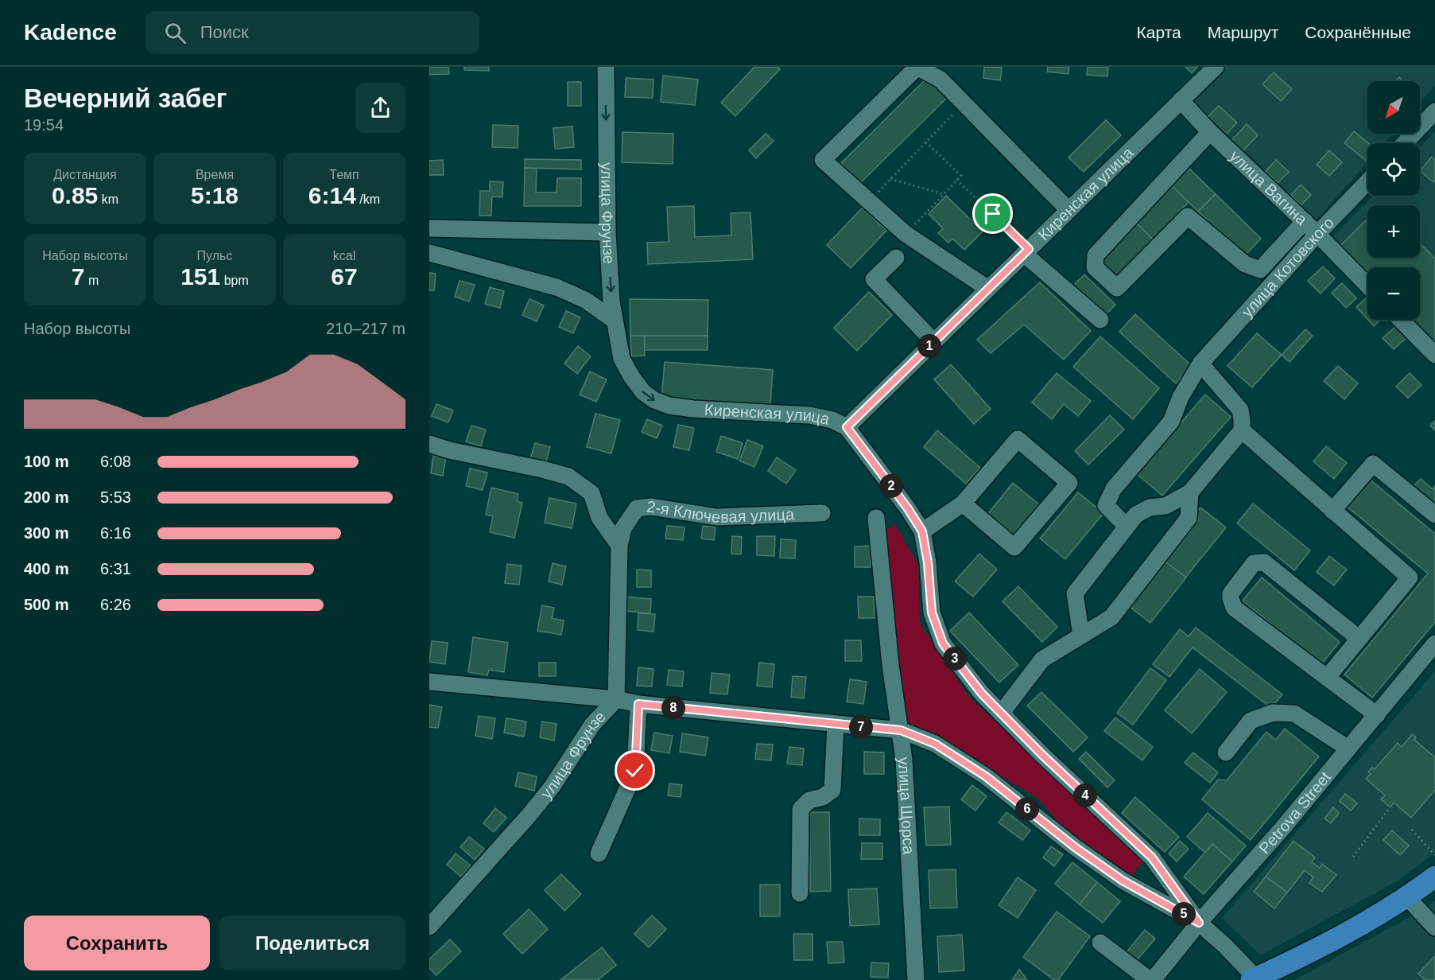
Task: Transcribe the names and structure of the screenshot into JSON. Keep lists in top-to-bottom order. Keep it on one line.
{"streets":{"street":["улица Вагина","Киренская улица","улица Фрунзе","улица Котовского","2-я Ключевая улица","улица Щорса","Petrova Street"]},"crossings":[["улица Вагина","Киренская улица"],["улица Вагина","улица Котовского"],["Киренская улица","улица Фрунзе"],["улица Фрунзе","2-я Ключевая улица"]],"north":"bottom left","page":{"header":"Kadence","search":"Поиск","nav":["Карта","Маршрут","Сохранённые"],"heading":["Вечерний забег","19:54"],"map_buttons":["+","−"],"stats":[["Дистанция","0.85 km"],["Время","5:18"],["Темп","6:14 /km"],["Набор высоты","7 m"],["Пульс","151 bpm"],["kcal","67"]],"chart":["Набор высоты","210–217 m"],"pins":["1","2","3","8","7","4","6","5"],"list":[{"name":"100 m","note":"6:08"},{"name":"200 m","note":"5:53"},{"name":"300 m","note":"6:16"},{"name":"400 m","note":"6:31"},{"name":"500 m","note":"6:26"}],"buttons":["Сохранить","Поделиться"]}}
